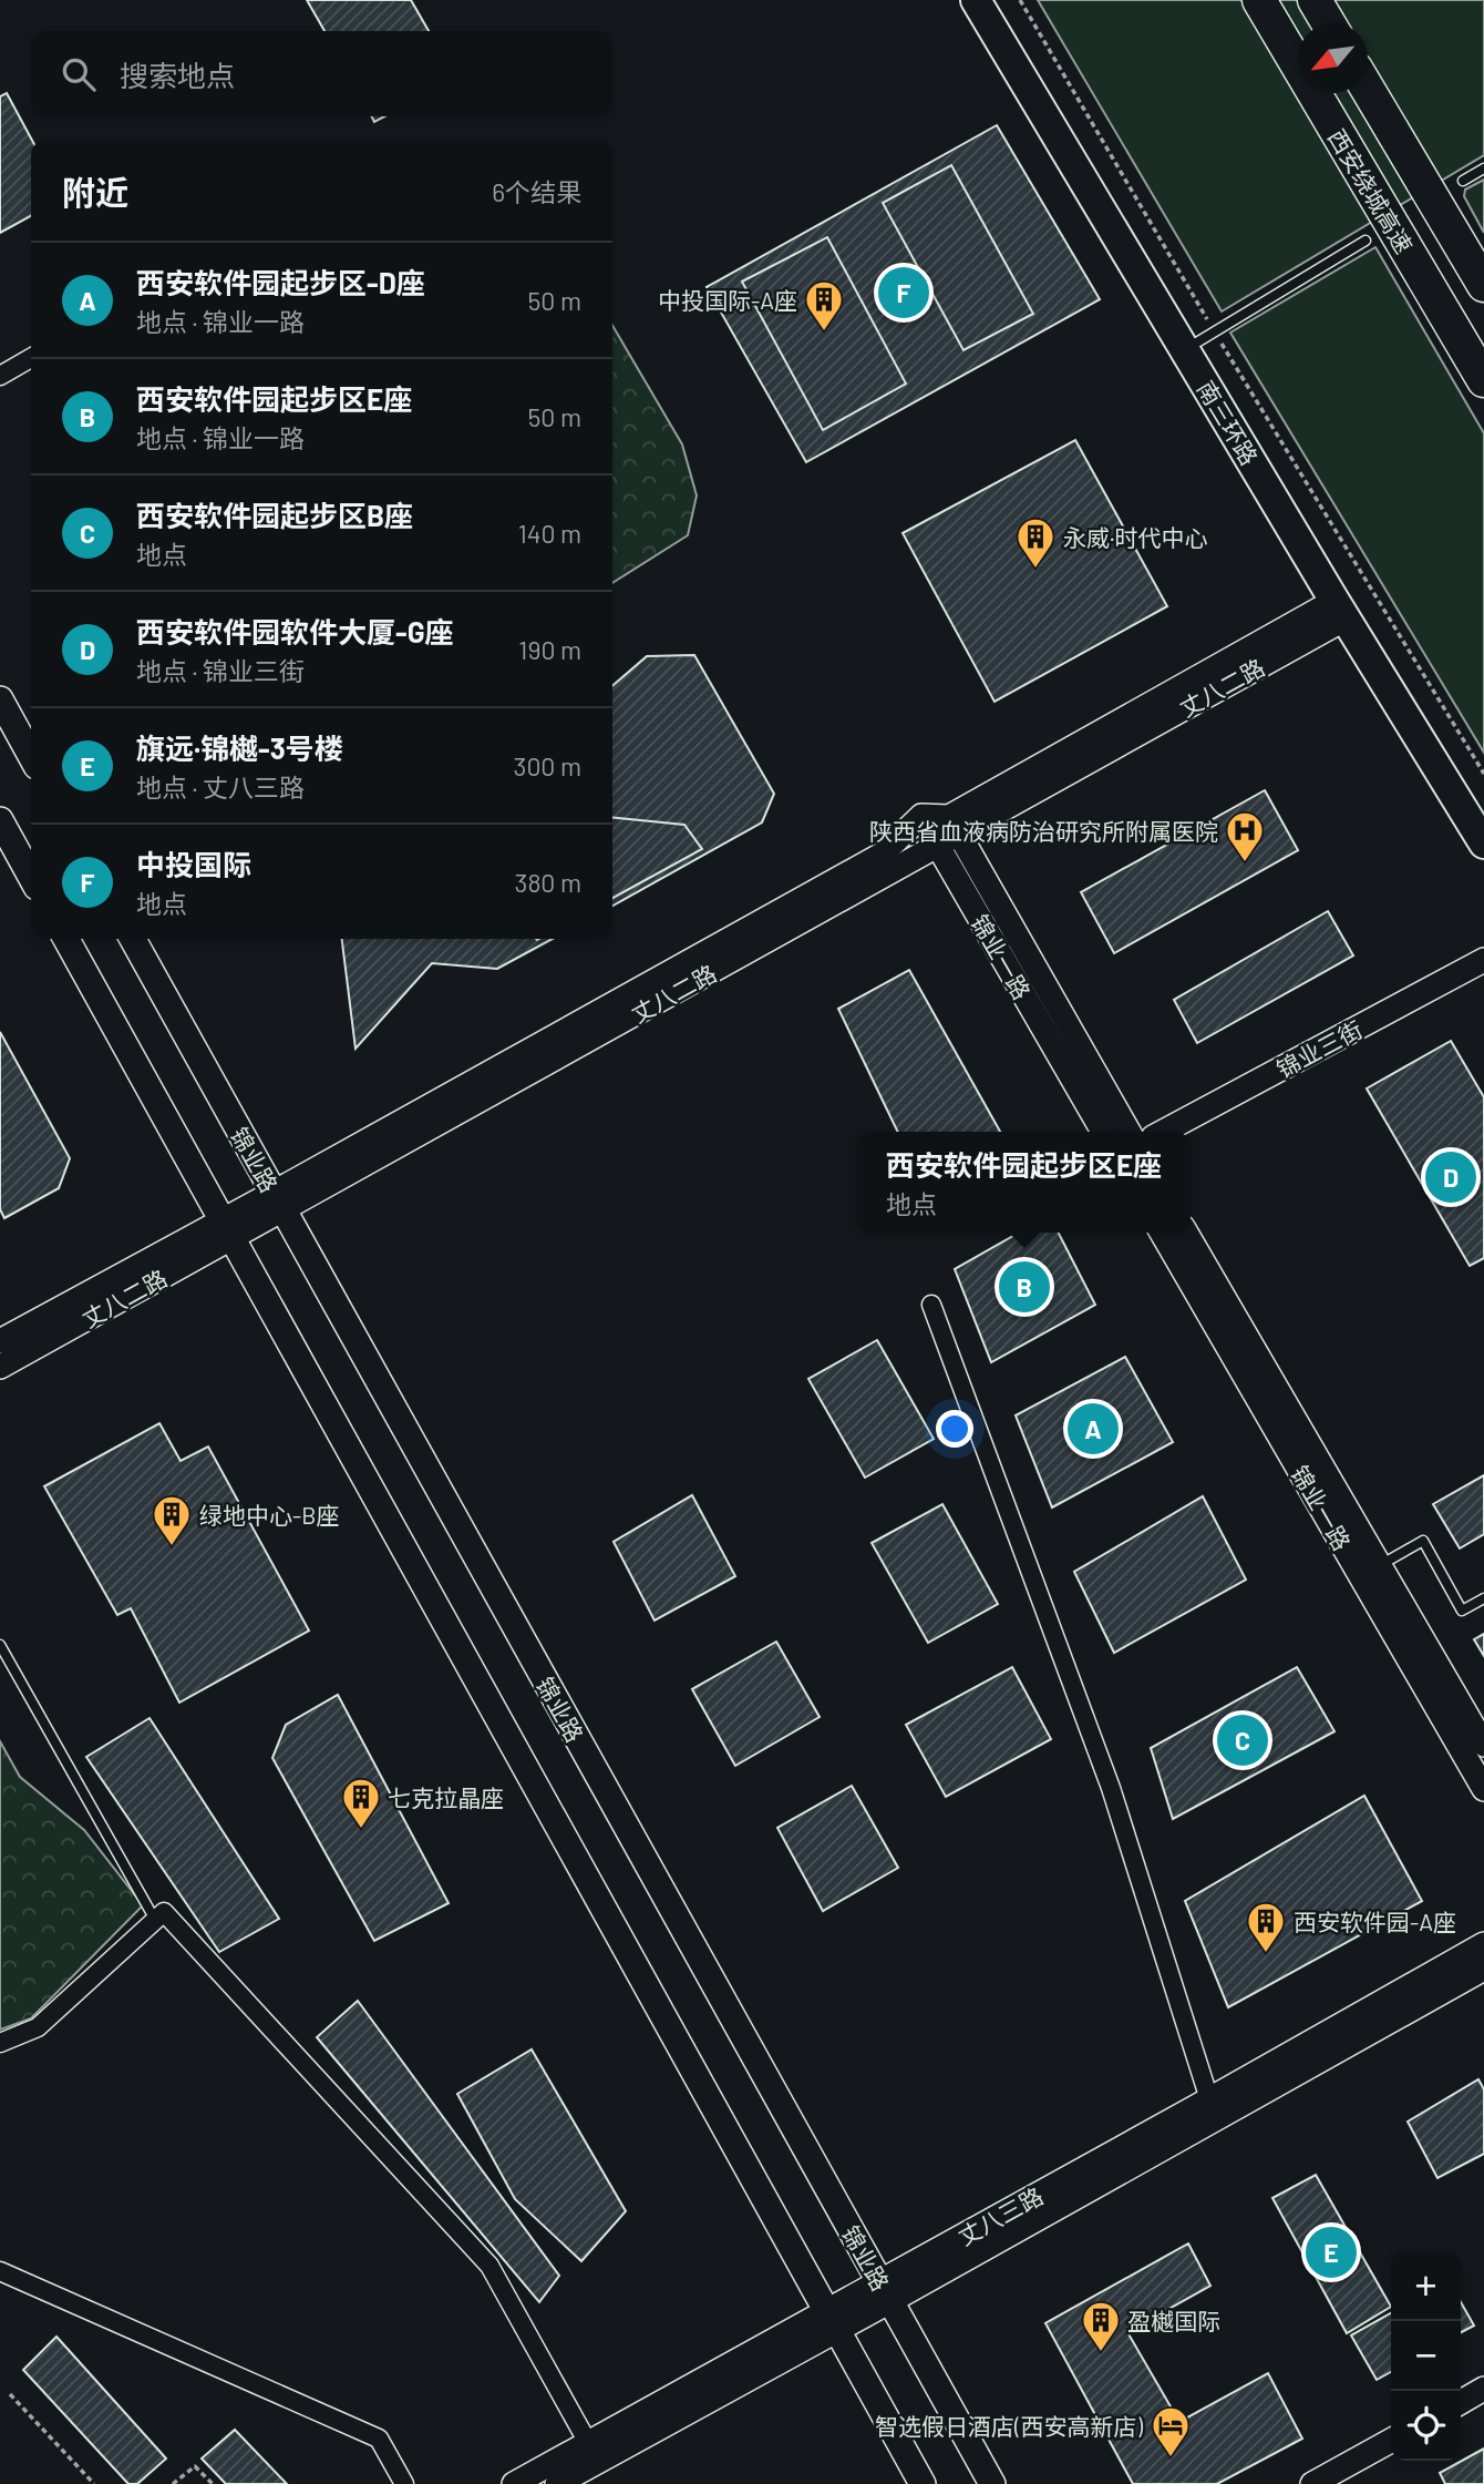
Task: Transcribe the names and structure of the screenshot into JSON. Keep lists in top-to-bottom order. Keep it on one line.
{"streets":{"highway":["西安绕城高速","南三环路"],"main road":["锦业路"],"street":["丈八二路","锦业一路","锦业三街","丈八三路"]},"crossings":[["南三环路","丈八二路"],["丈八二路","锦业一路"],["丈八二路","锦业路"],["锦业路","丈八三路"]],"places":{"building":["中投国际-A座","永威·时代中心","绿地中心-B座","七克拉晶座","西安软件园-A座","盈樾国际"],"hospital":["陕西省血液病防治研究所附属医院"],"hotel":["智选假日酒店(西安高新店)"]},"north":"bottom left","page":{"search":"搜索地点","heading":["附近","6个结果"],"list":[{"mark":"A","name":"西安软件园起步区-D座","note":"地点 · 锦业一路","value":"50 m"},{"mark":"B","name":"西安软件园起步区E座","note":"地点 · 锦业一路","value":"50 m"},{"mark":"C","name":"西安软件园起步区B座","note":"地点","value":"140 m"},{"mark":"D","name":"西安软件园软件大厦-G座","note":"地点 · 锦业三街","value":"190 m"},{"mark":"E","name":"旗远·锦樾-3号楼","note":"地点 · 丈八三路","value":"300 m"},{"mark":"F","name":"中投国际","note":"地点","value":"380 m"}],"pins":["F","D","B","A","C","E"],"popup":["西安软件园起步区E座","地点"],"map_buttons":["+","−"]}}
